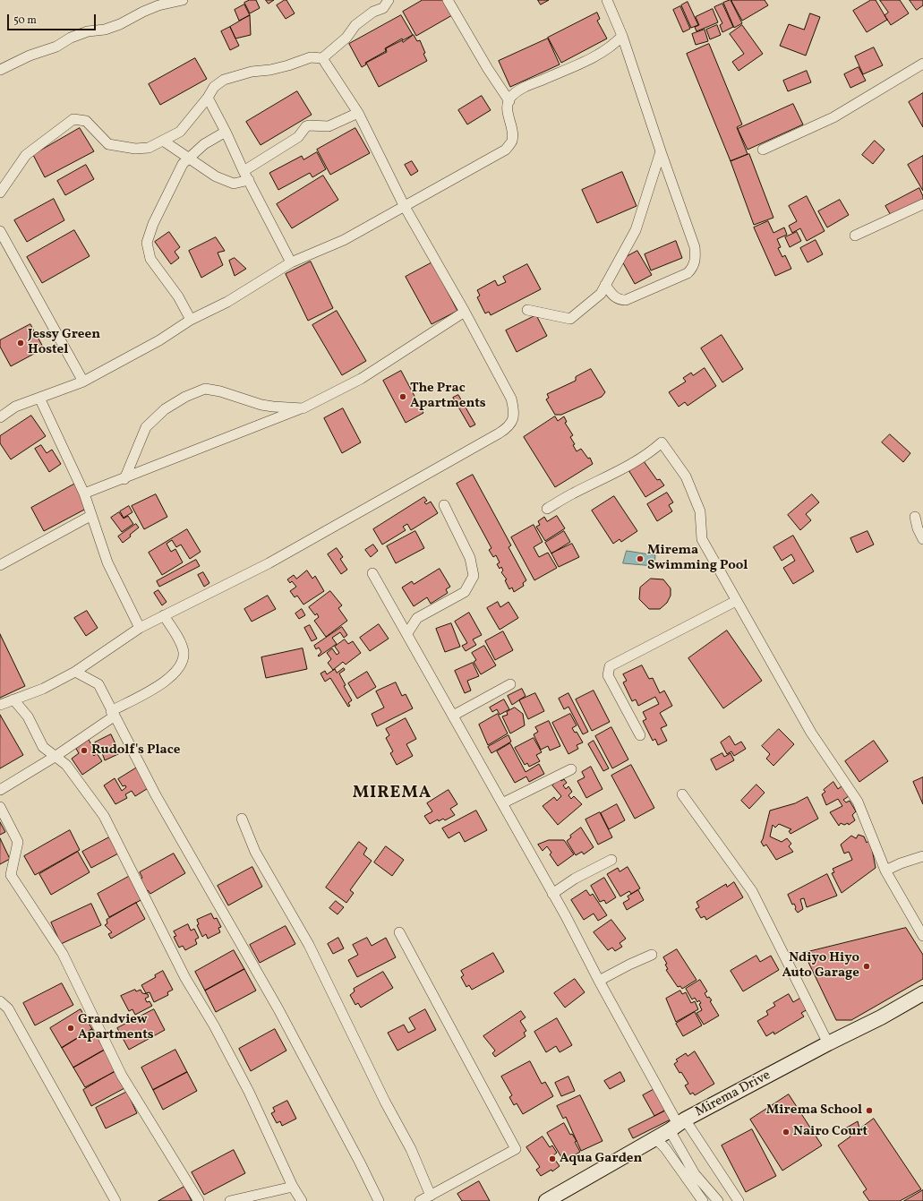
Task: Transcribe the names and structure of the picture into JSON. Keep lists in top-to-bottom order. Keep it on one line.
{"streets":{"street":["Mirema Drive"]},"districts":["MIREMA"],"places":["Jessy Green Hostel","The Prac Apartments","Mirema Swimming Pool","Rudolf's Place","Ndiyo Hiyo Auto Garage","Grandview Apartments","Mirema School","Nairo Court","Aqua Garden"],"scale_bar":"50 m"}
